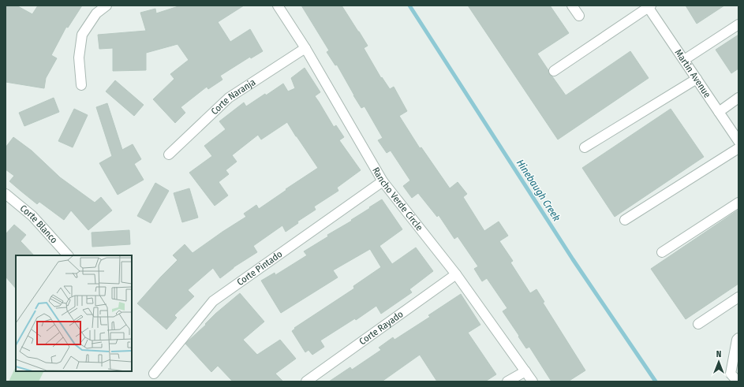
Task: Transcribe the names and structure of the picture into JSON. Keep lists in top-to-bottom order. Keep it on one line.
{"streets":{"street":["Martin Avenue","Corte Naranja","Rancho Verde Circle","Corte Blanco","Corte Pintado","Corte Rayado"]},"crossings":[["Corte Naranja","Rancho Verde Circle"],["Rancho Verde Circle","Corte Pintado"],["Rancho Verde Circle","Corte Rayado"]],"water":["Hinebaugh Creek"],"north":"top"}
